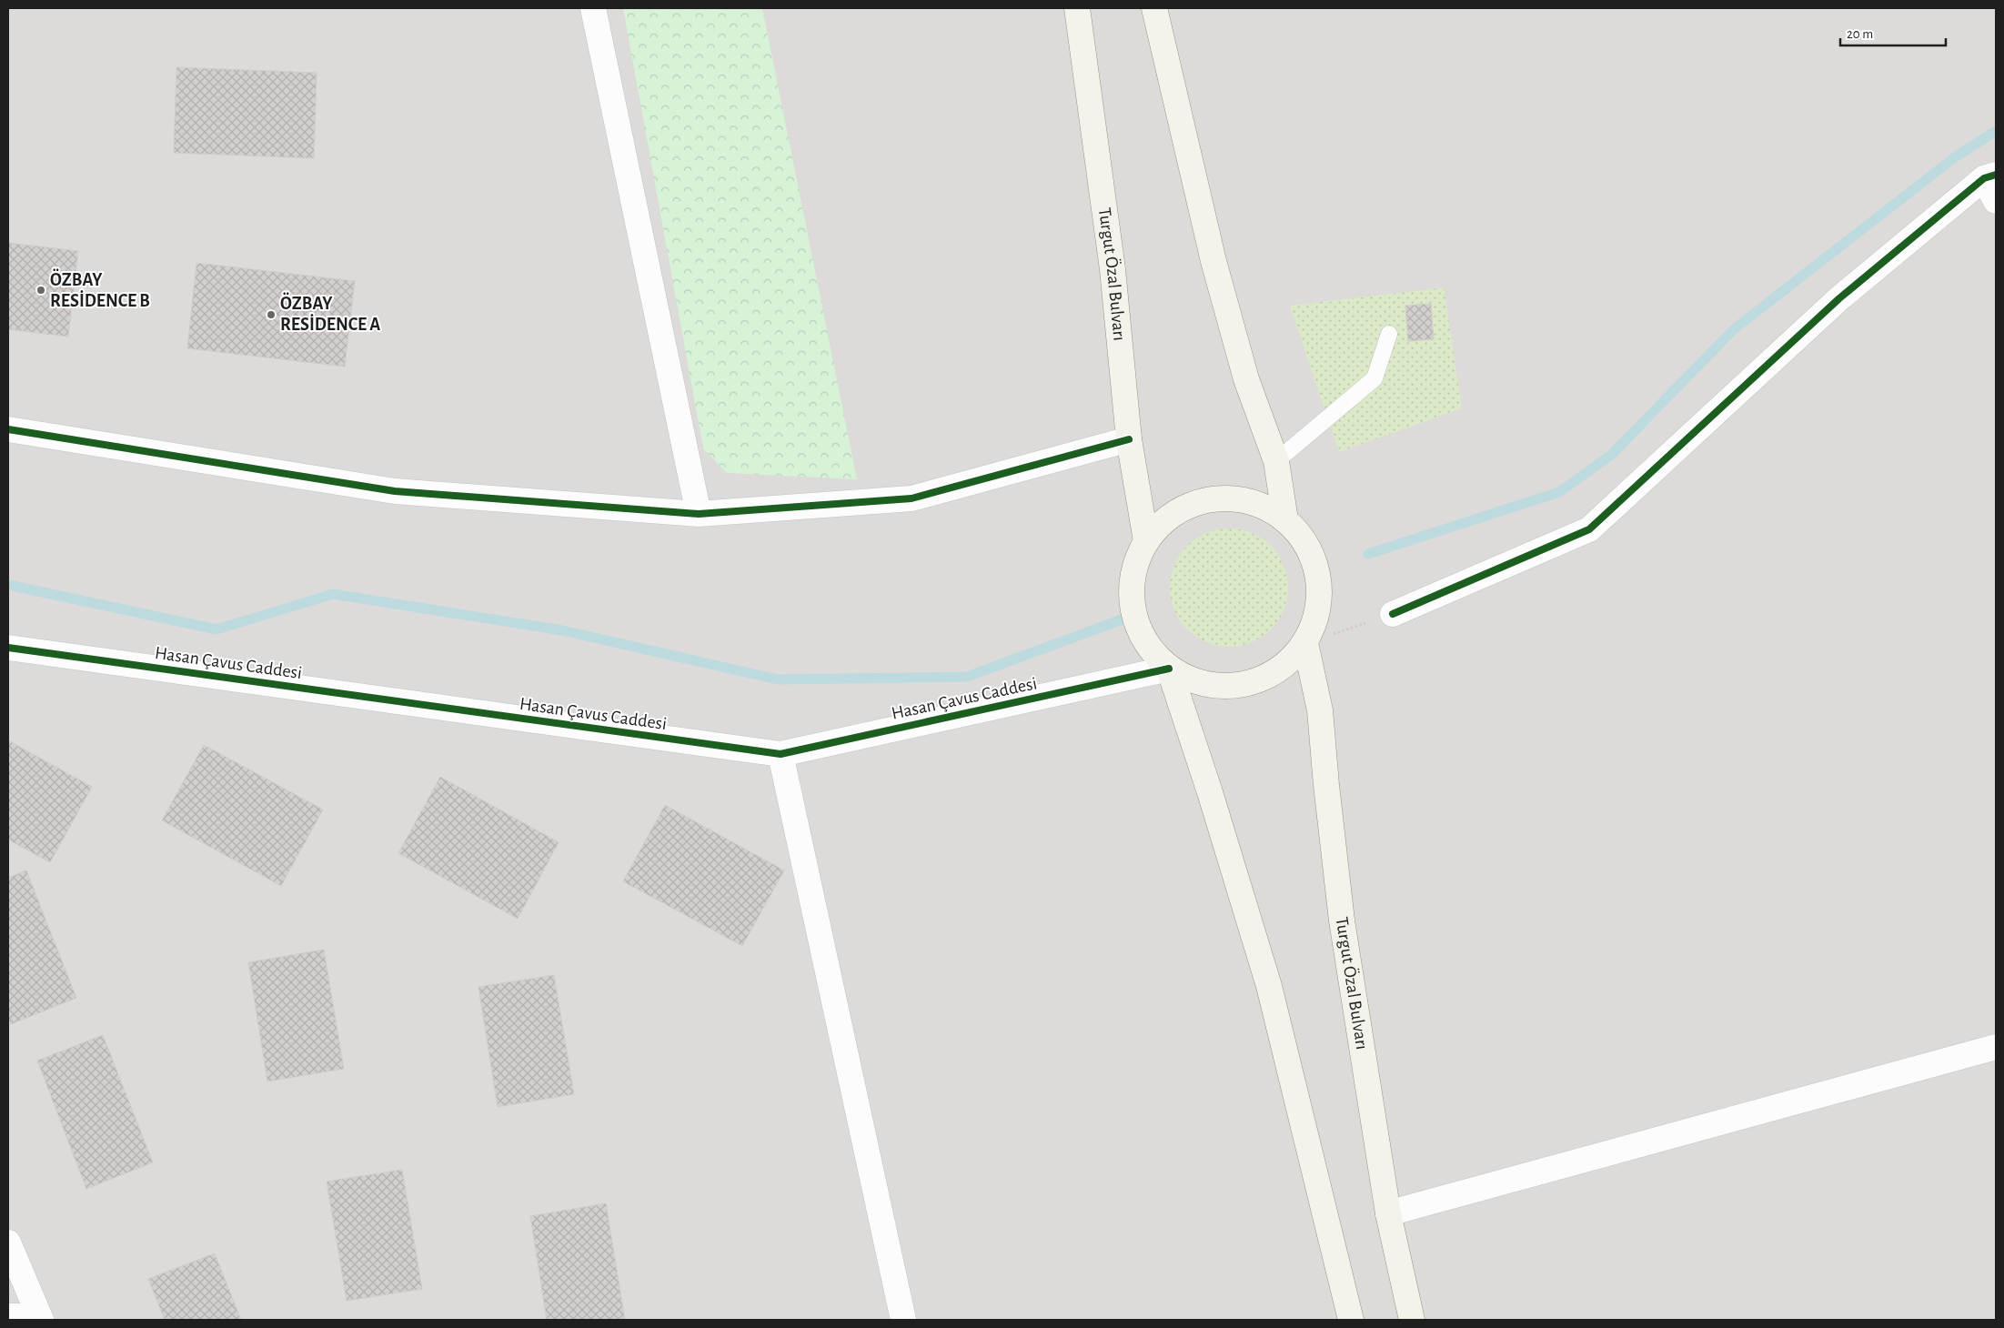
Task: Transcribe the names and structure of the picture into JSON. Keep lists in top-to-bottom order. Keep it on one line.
{"streets":{"main road":["Turgut Özal Bulvarı"],"street":["Hasan Çavus Caddesi"]},"places":["ÖZBAY RESİDENCE B","ÖZBAY RESİDENCE A"],"scale_bar":"20 m"}
